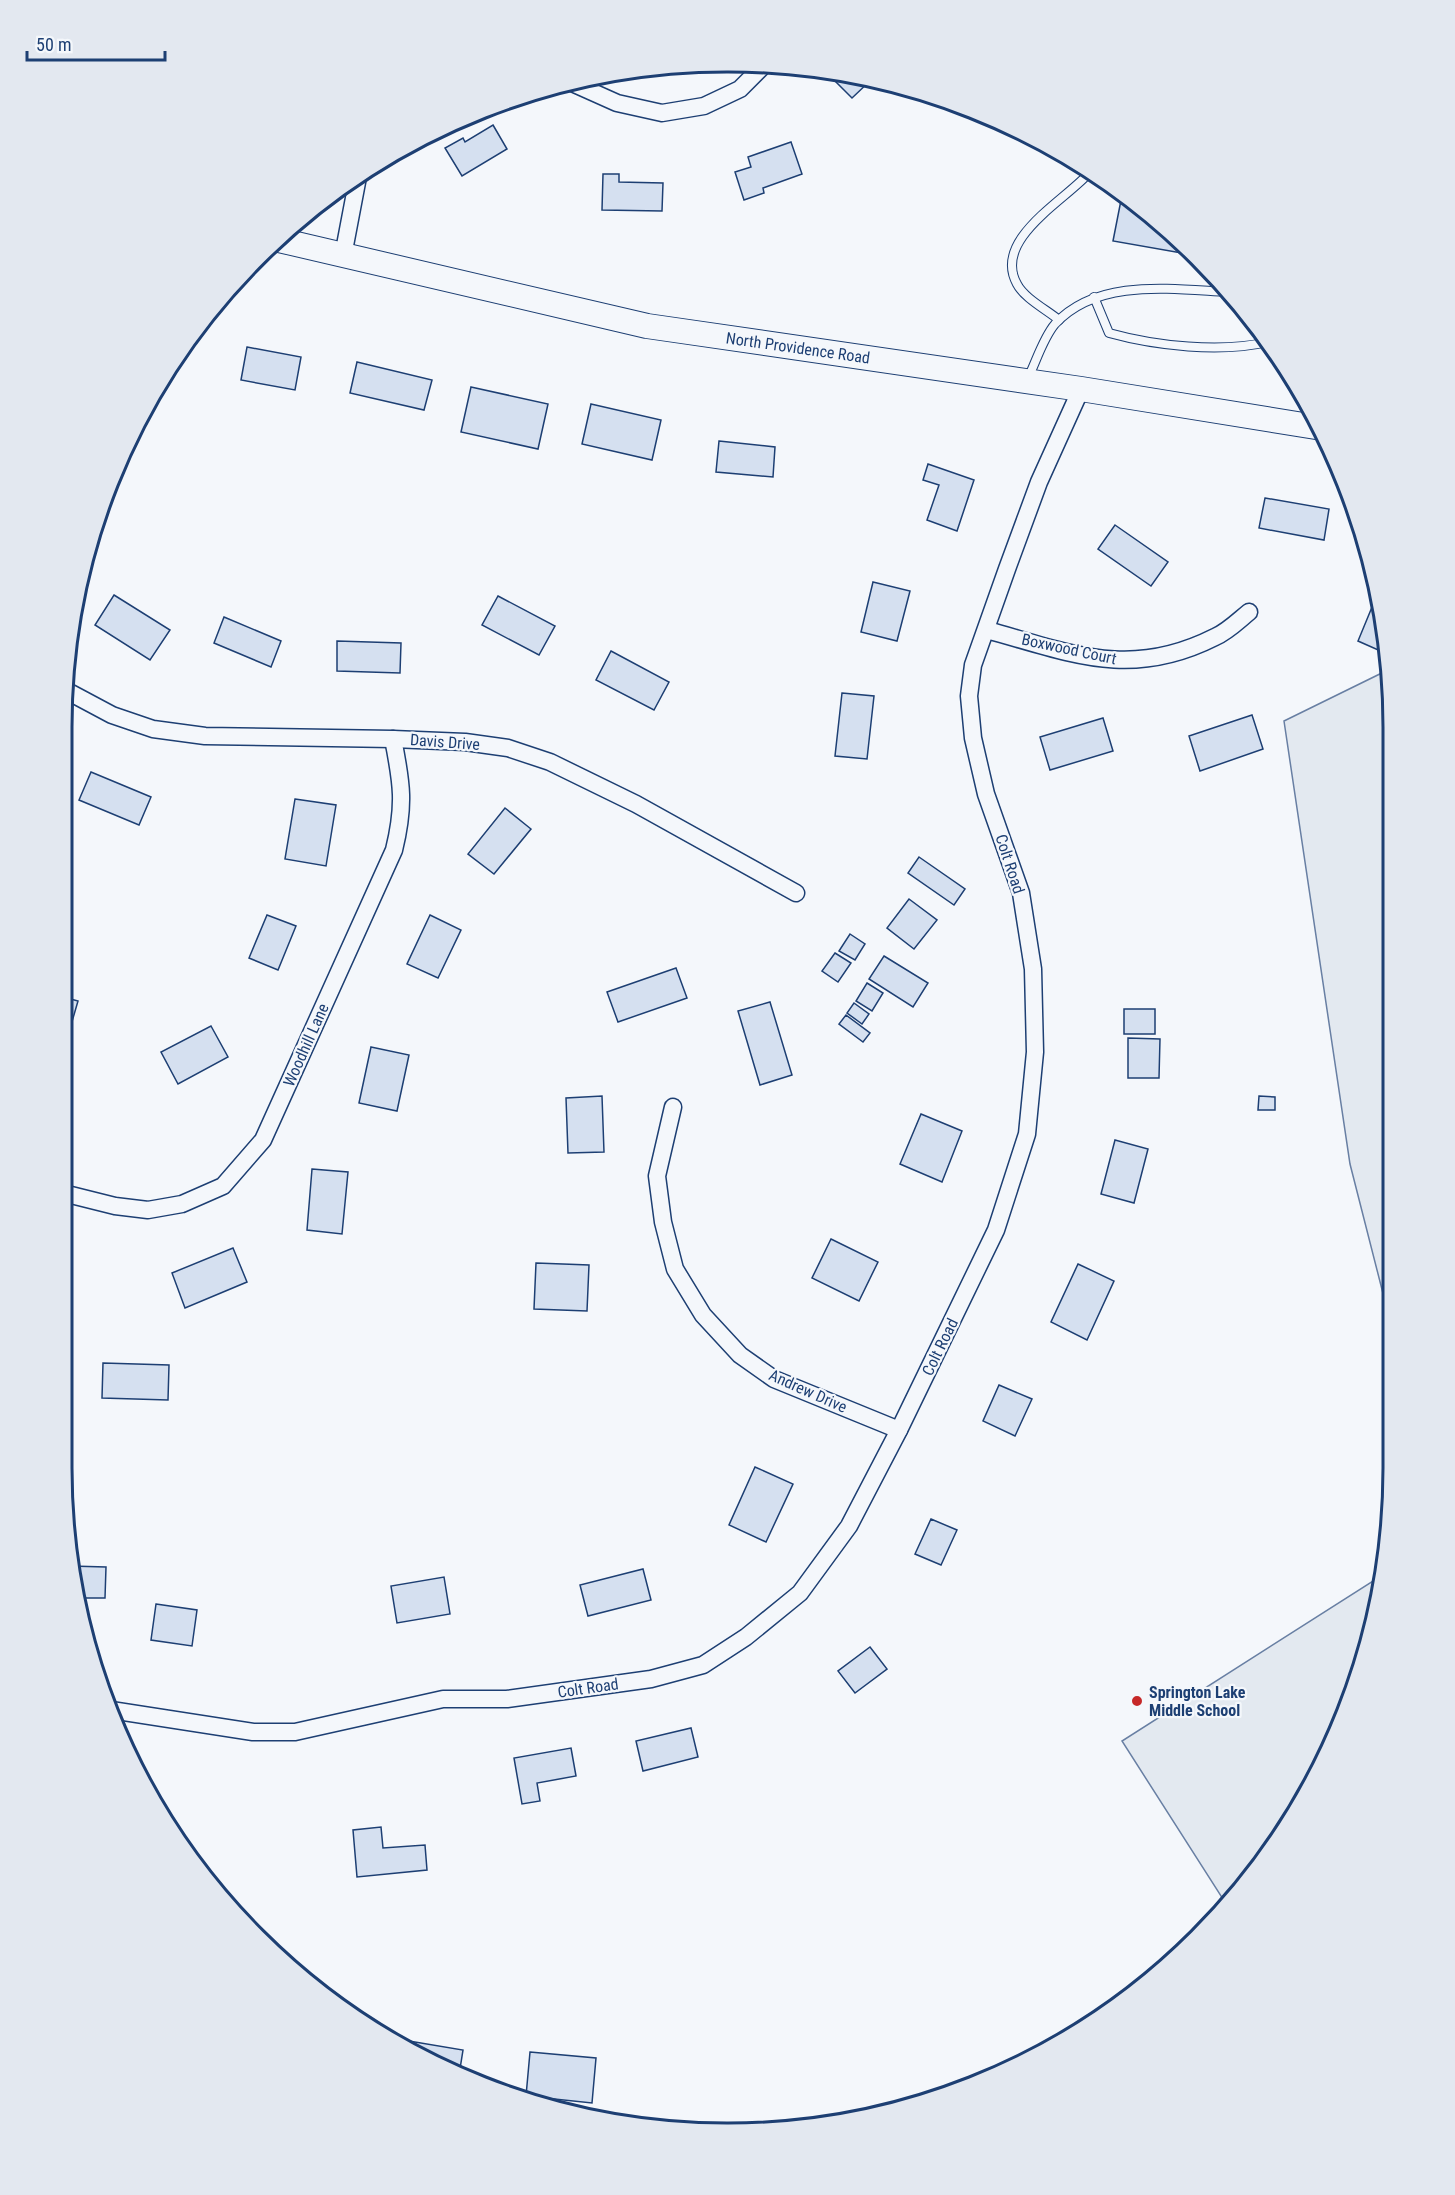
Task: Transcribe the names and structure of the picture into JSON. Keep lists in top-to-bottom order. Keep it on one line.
{"streets":{"main road":["North Providence Road"],"street":["Boxwood Court","Davis Drive","Colt Road","Woodhill Lane","Andrew Drive"]},"crossings":[["North Providence Road","Colt Road"],["Boxwood Court","Colt Road"],["Davis Drive","Woodhill Lane"],["Colt Road","Andrew Drive"]],"places":["Springton Lake Middle School"],"scale_bar":"50 m"}
